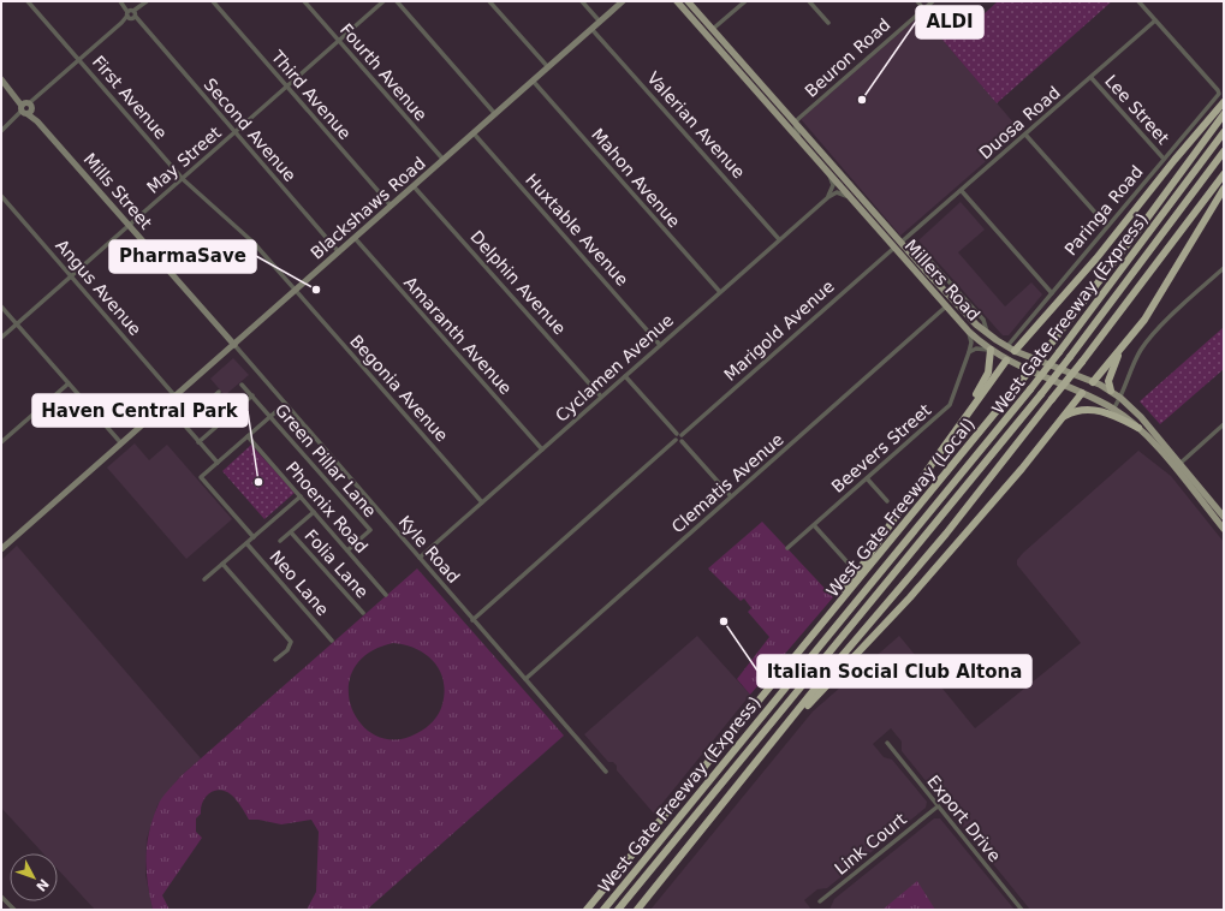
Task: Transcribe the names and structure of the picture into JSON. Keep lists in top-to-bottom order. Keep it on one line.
{"streets":{"highway":["West Gate Freeway (Express)","West Gate Freeway (Local)"],"main road":["Mills Street","Blackshaws Road","Millers Road"],"street":["Beuron Road","Fourth Avenue","Third Avenue","First Avenue","Lee Street","Duosa Road","Valerian Avenue","Second Avenue","May Street","Mahon Avenue","Paringa Road","Huxtable Avenue","Delphin Avenue","Angus Avenue","Marigold Avenue","Amaranth Avenue","Cyclamen Avenue","Begonia Avenue","Beevers Street","Green Pillar Lane","Clematis Avenue","Phoenix Road","Kyle Road","Folia Lane","Neo Lane","Export Drive","Link Court"]},"crossings":[["Beuron Road","Millers Road"],["Fourth Avenue","May Street"],["Fourth Avenue","Blackshaws Road"],["Third Avenue","May Street"],["Third Avenue","Blackshaws Road"],["First Avenue","May Street"],["First Avenue","Blackshaws Road"],["First Avenue","Begonia Avenue"],["Lee Street","Duosa Road"],["Lee Street","Paringa Road"],["Duosa Road","Paringa Road"],["Duosa Road","Millers Road"],["Valerian Avenue","Blackshaws Road"],["Valerian Avenue","Cyclamen Avenue"],["Second Avenue","May Street"],["Second Avenue","Blackshaws Road"],["May Street","Mills Street"],["May Street","Angus Avenue"],["Mahon Avenue","Blackshaws Road"],["Mahon Avenue","Cyclamen Avenue"],["Mills Street","Blackshaws Road"],["Mills Street","Kyle Road"],["Blackshaws Road","Huxtable Avenue"],["Blackshaws Road","Delphin Avenue"],["Blackshaws Road","Angus Avenue"],["Blackshaws Road","Amaranth Avenue"],["Blackshaws Road","Begonia Avenue"],["Blackshaws Road","Kyle Road"],["Paringa Road","Millers Road"],["Huxtable Avenue","Cyclamen Avenue"],["Millers Road","Marigold Avenue"],["Millers Road","Beevers Street"],["Millers Road","Clematis Avenue"],["Delphin Avenue","Cyclamen Avenue"],["Amaranth Avenue","Cyclamen Avenue"],["Cyclamen Avenue","Begonia Avenue"],["Cyclamen Avenue","Kyle Road"],["Green Pillar Lane","Phoenix Road"],["Clematis Avenue","Kyle Road"],["Export Drive","Link Court"]],"places":["ALDI","PharmaSave","Haven Central Park","Italian Social Club Altona"],"north":"bottom right"}
